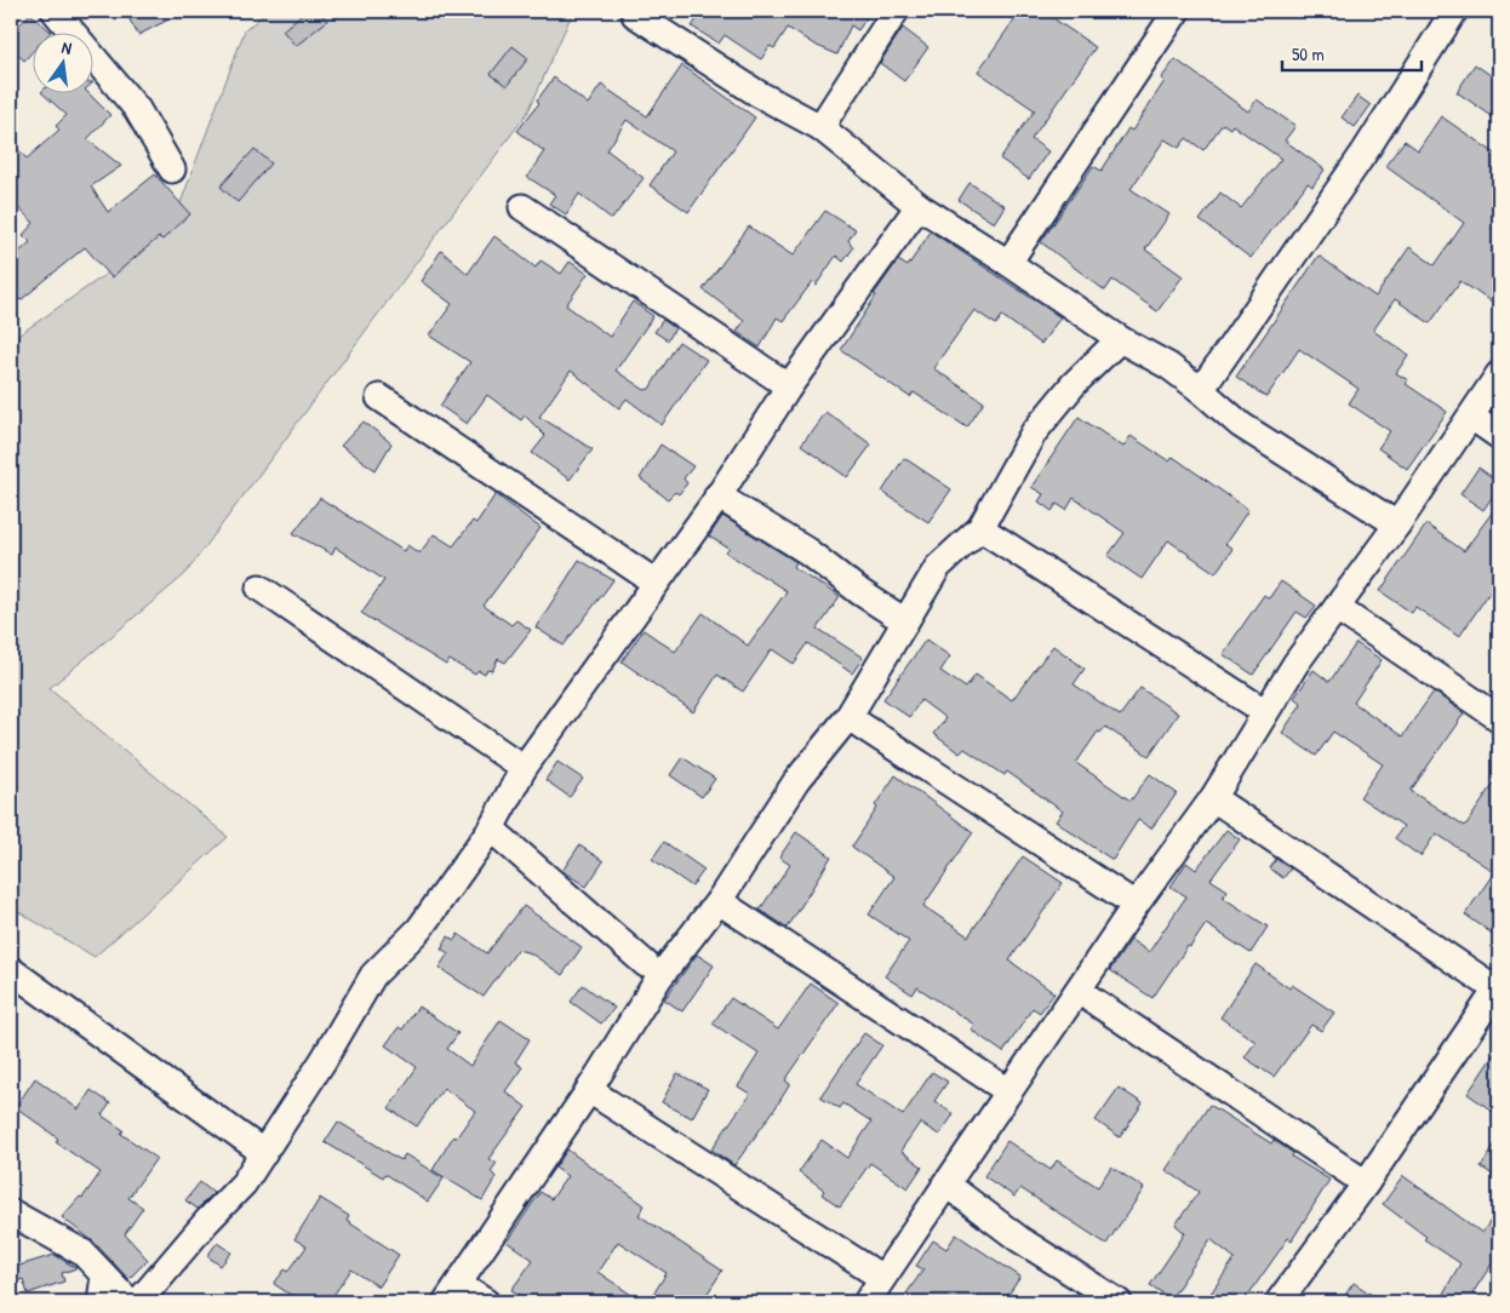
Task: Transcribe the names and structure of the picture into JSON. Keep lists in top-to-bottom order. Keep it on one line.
{"scale_bar":"50 m","north":"top"}
